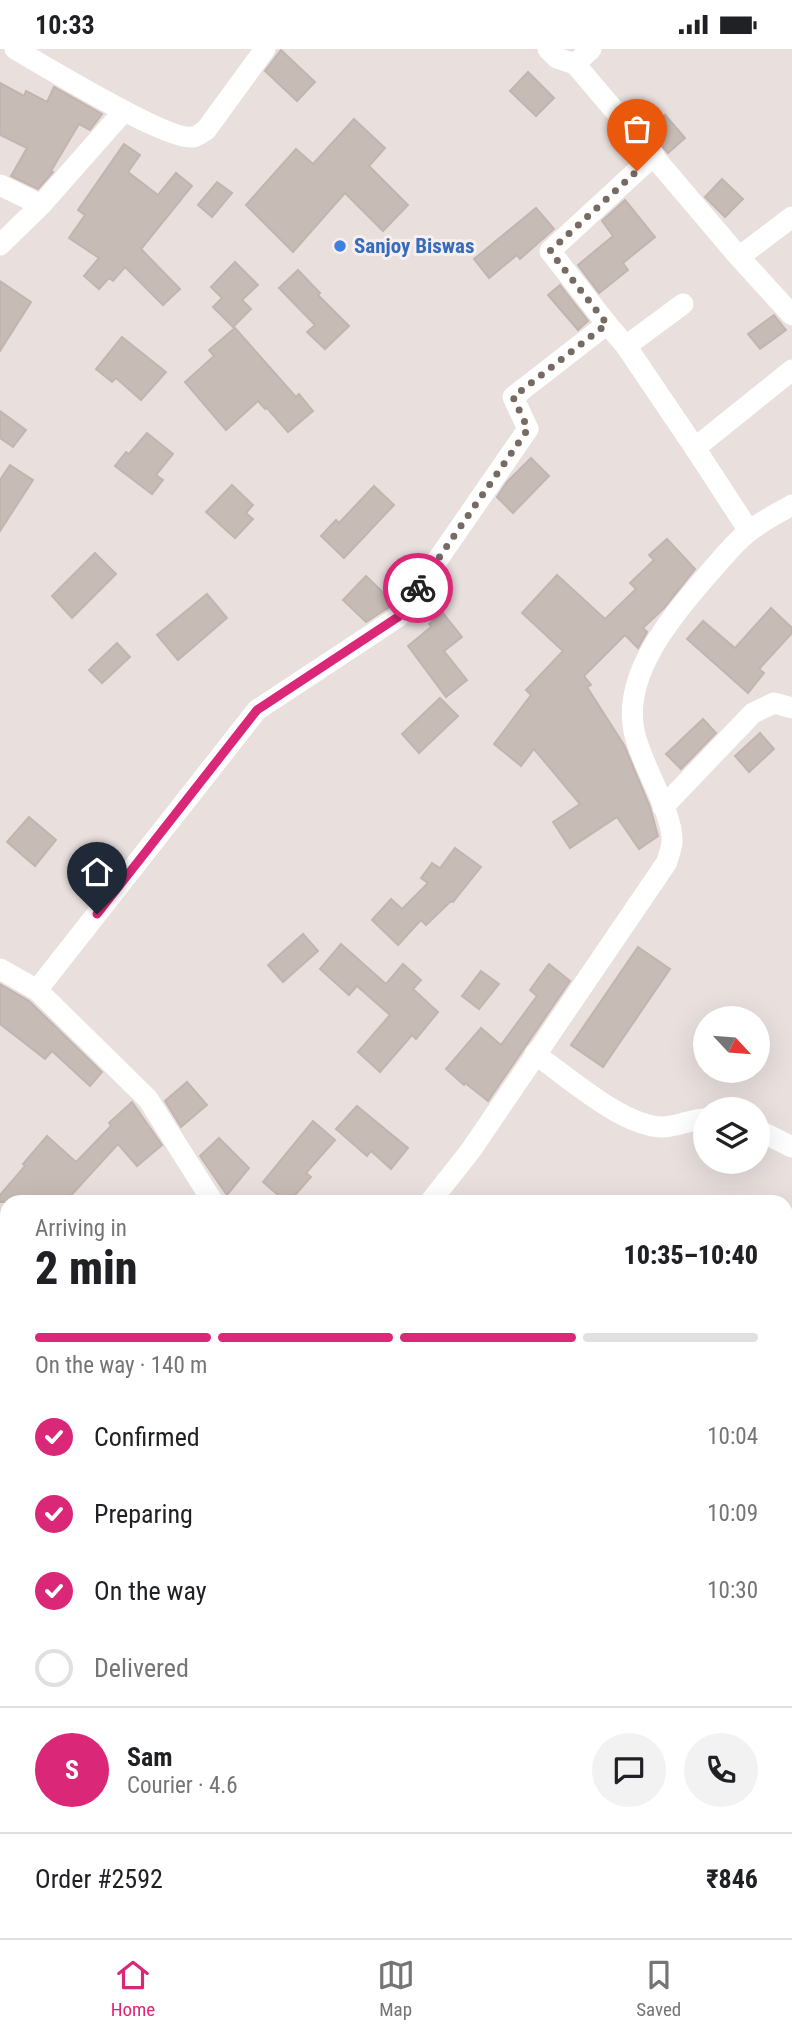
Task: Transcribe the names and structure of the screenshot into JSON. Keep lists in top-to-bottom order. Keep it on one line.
{"places":["Sanjoy Biswas"],"north":"bottom right","page":{"status":"10:33","heading":["2 min","Arriving in","10:35–10:40"],"panel":["Sam","Courier · 4.6","Order #2592","₹846"],"bar":"On the way · 140 m","list":[["Confirmed","10:04"],["Preparing","10:09"],["On the way","10:30"],"Delivered"],"round":"S","tabs":["Home","Map","Saved"]}}
